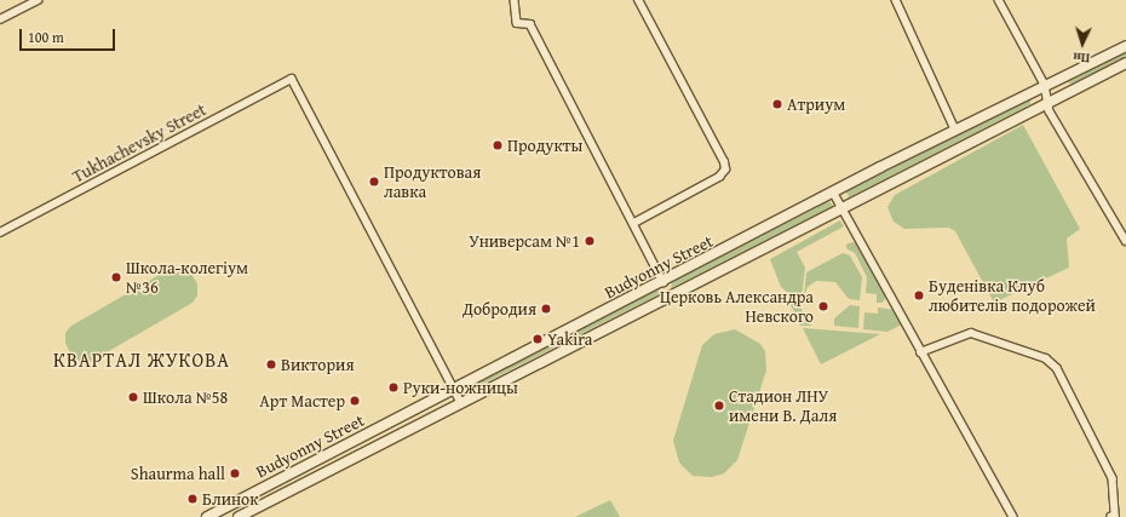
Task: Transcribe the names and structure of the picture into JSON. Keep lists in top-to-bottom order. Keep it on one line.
{"streets":{"main road":["Budyonny Street"],"street":["Tukhachevsky Street"]},"crossings":[["Tukhachevsky Street","Budyonny Street"]],"districts":["КВАРТАЛ ЖУКОВА"],"places":["Атриум","Продукты","Продуктовая лавка","Универсам №1","Школа-колегіум №36","Буденівка Клуб любителів подорожей","Церковь Александра Невского","Добродия","Yakira","Виктория","Руки-ножницы","Школа №58","Арт Мастер","Стадион ЛНУ имени В. Даля","Shaurma hall","Блинок"],"scale_bar":"100 m","north":"bottom"}
